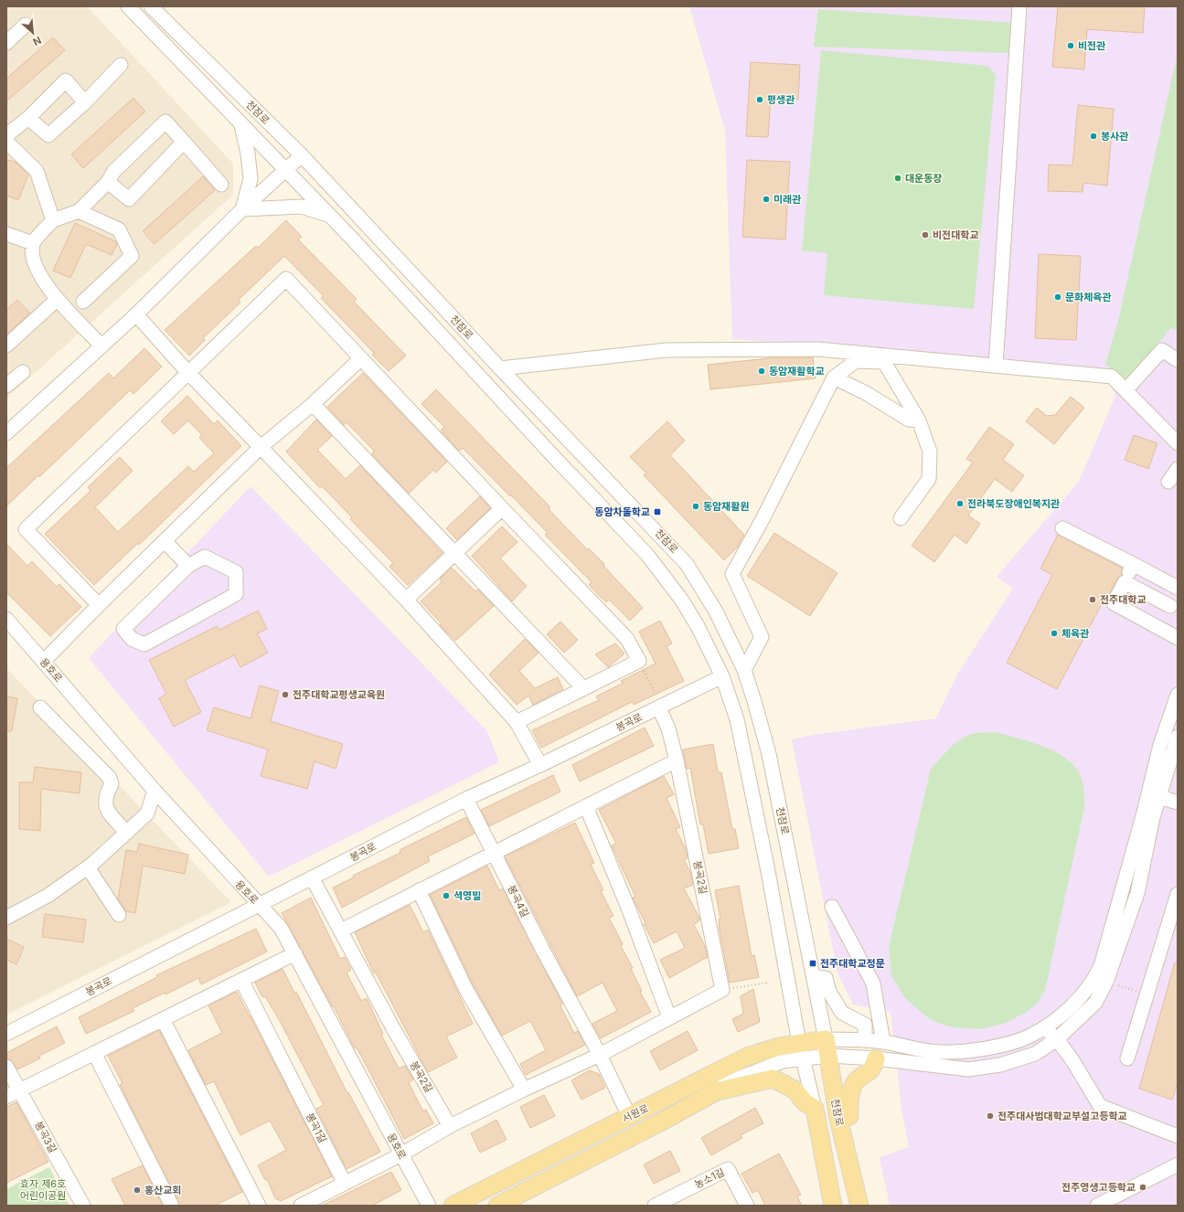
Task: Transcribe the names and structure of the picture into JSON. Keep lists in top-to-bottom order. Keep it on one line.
{"streets":{"main road":["천잠로","서원로"],"street":["용호로","봉곡로","봉곡2길","봉곡4길","봉곡1길","봉곡3길","농소1길"]},"crossings":[["천잠로","봉곡로"],["천잠로","서원로"],["용호로","봉곡로"],["봉곡로","봉곡2길"],["봉곡로","봉곡4길"]],"parks":["효자 제6호 어린이공원"],"places":{"other":["비전관","평생관","봉사관","대운동장","미래관","비전대학교","문화체육관","동암재활학교","전라북도장애인복지관","동암재활원","전주대학교","체육관","전주대학교평생교육원","셕영빌","전주대사범대학교부설고등학교","전주영생고등학교","홍산교회"],"transit":["동암차돌학교","전주대학교정문"]},"north":"bottom right"}
